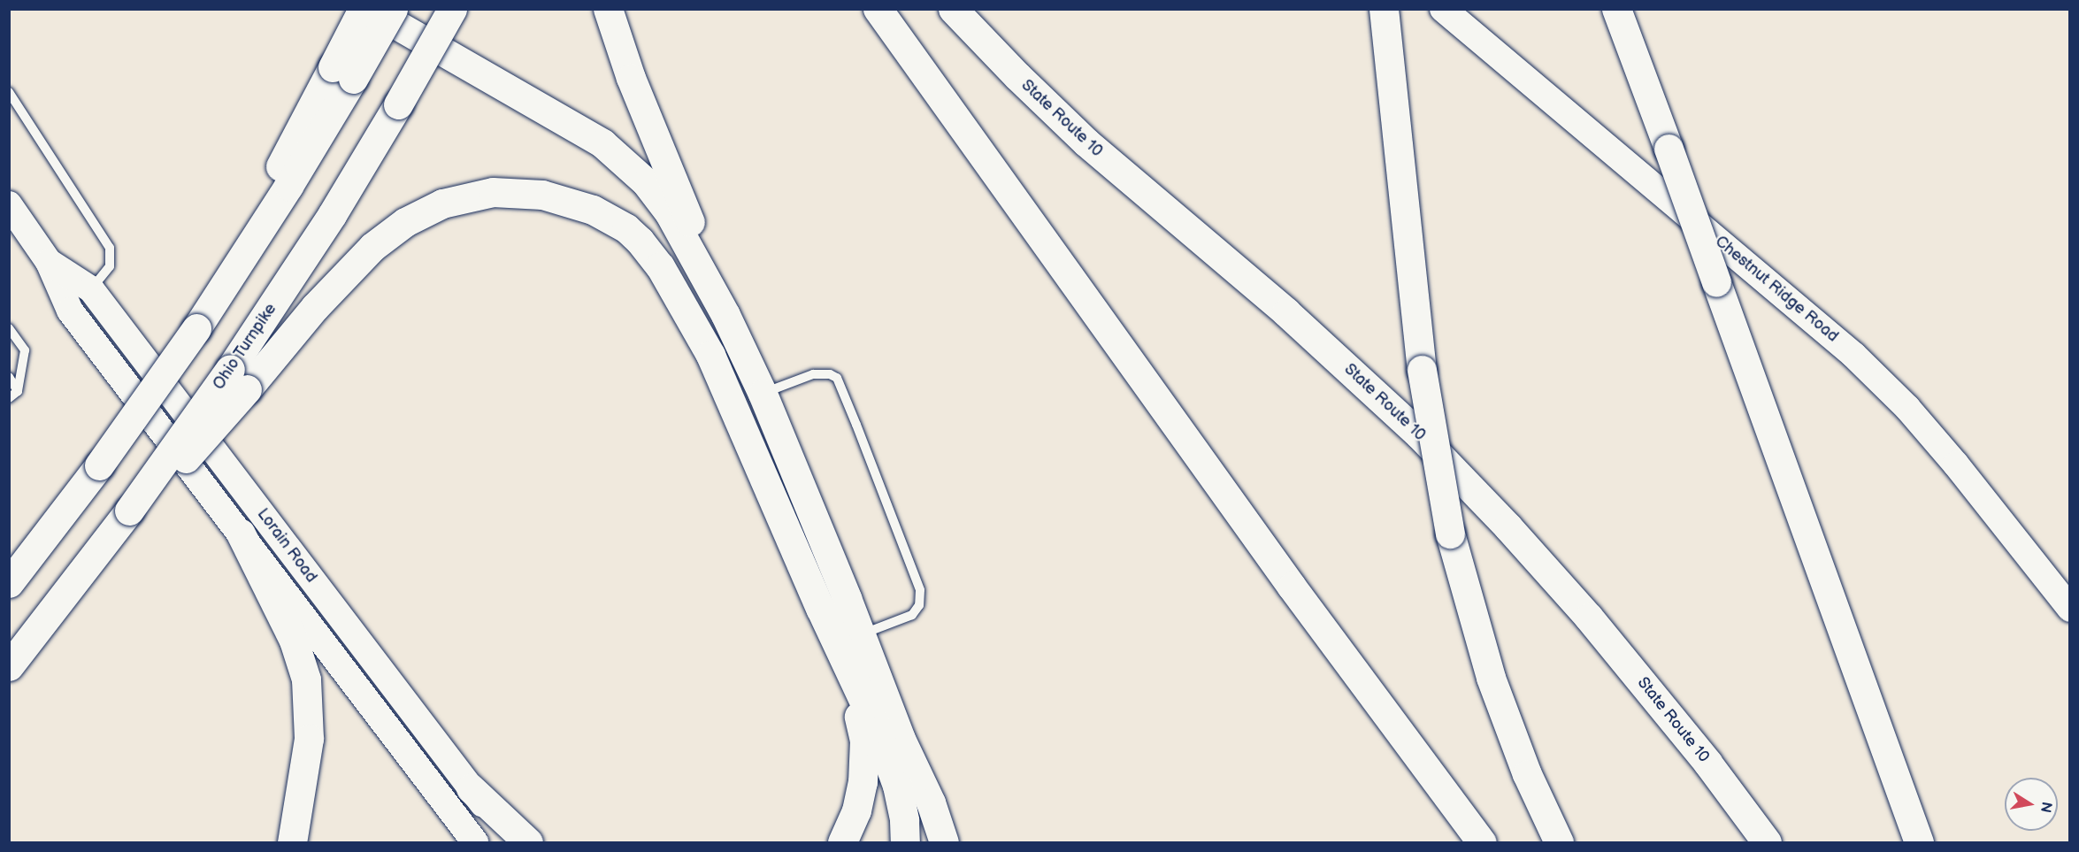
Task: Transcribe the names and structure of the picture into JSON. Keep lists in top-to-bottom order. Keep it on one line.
{"streets":{"highway":["State Route 10","Ohio Turnpike"],"street":["Chestnut Ridge Road","Lorain Road"]},"north":"right"}
